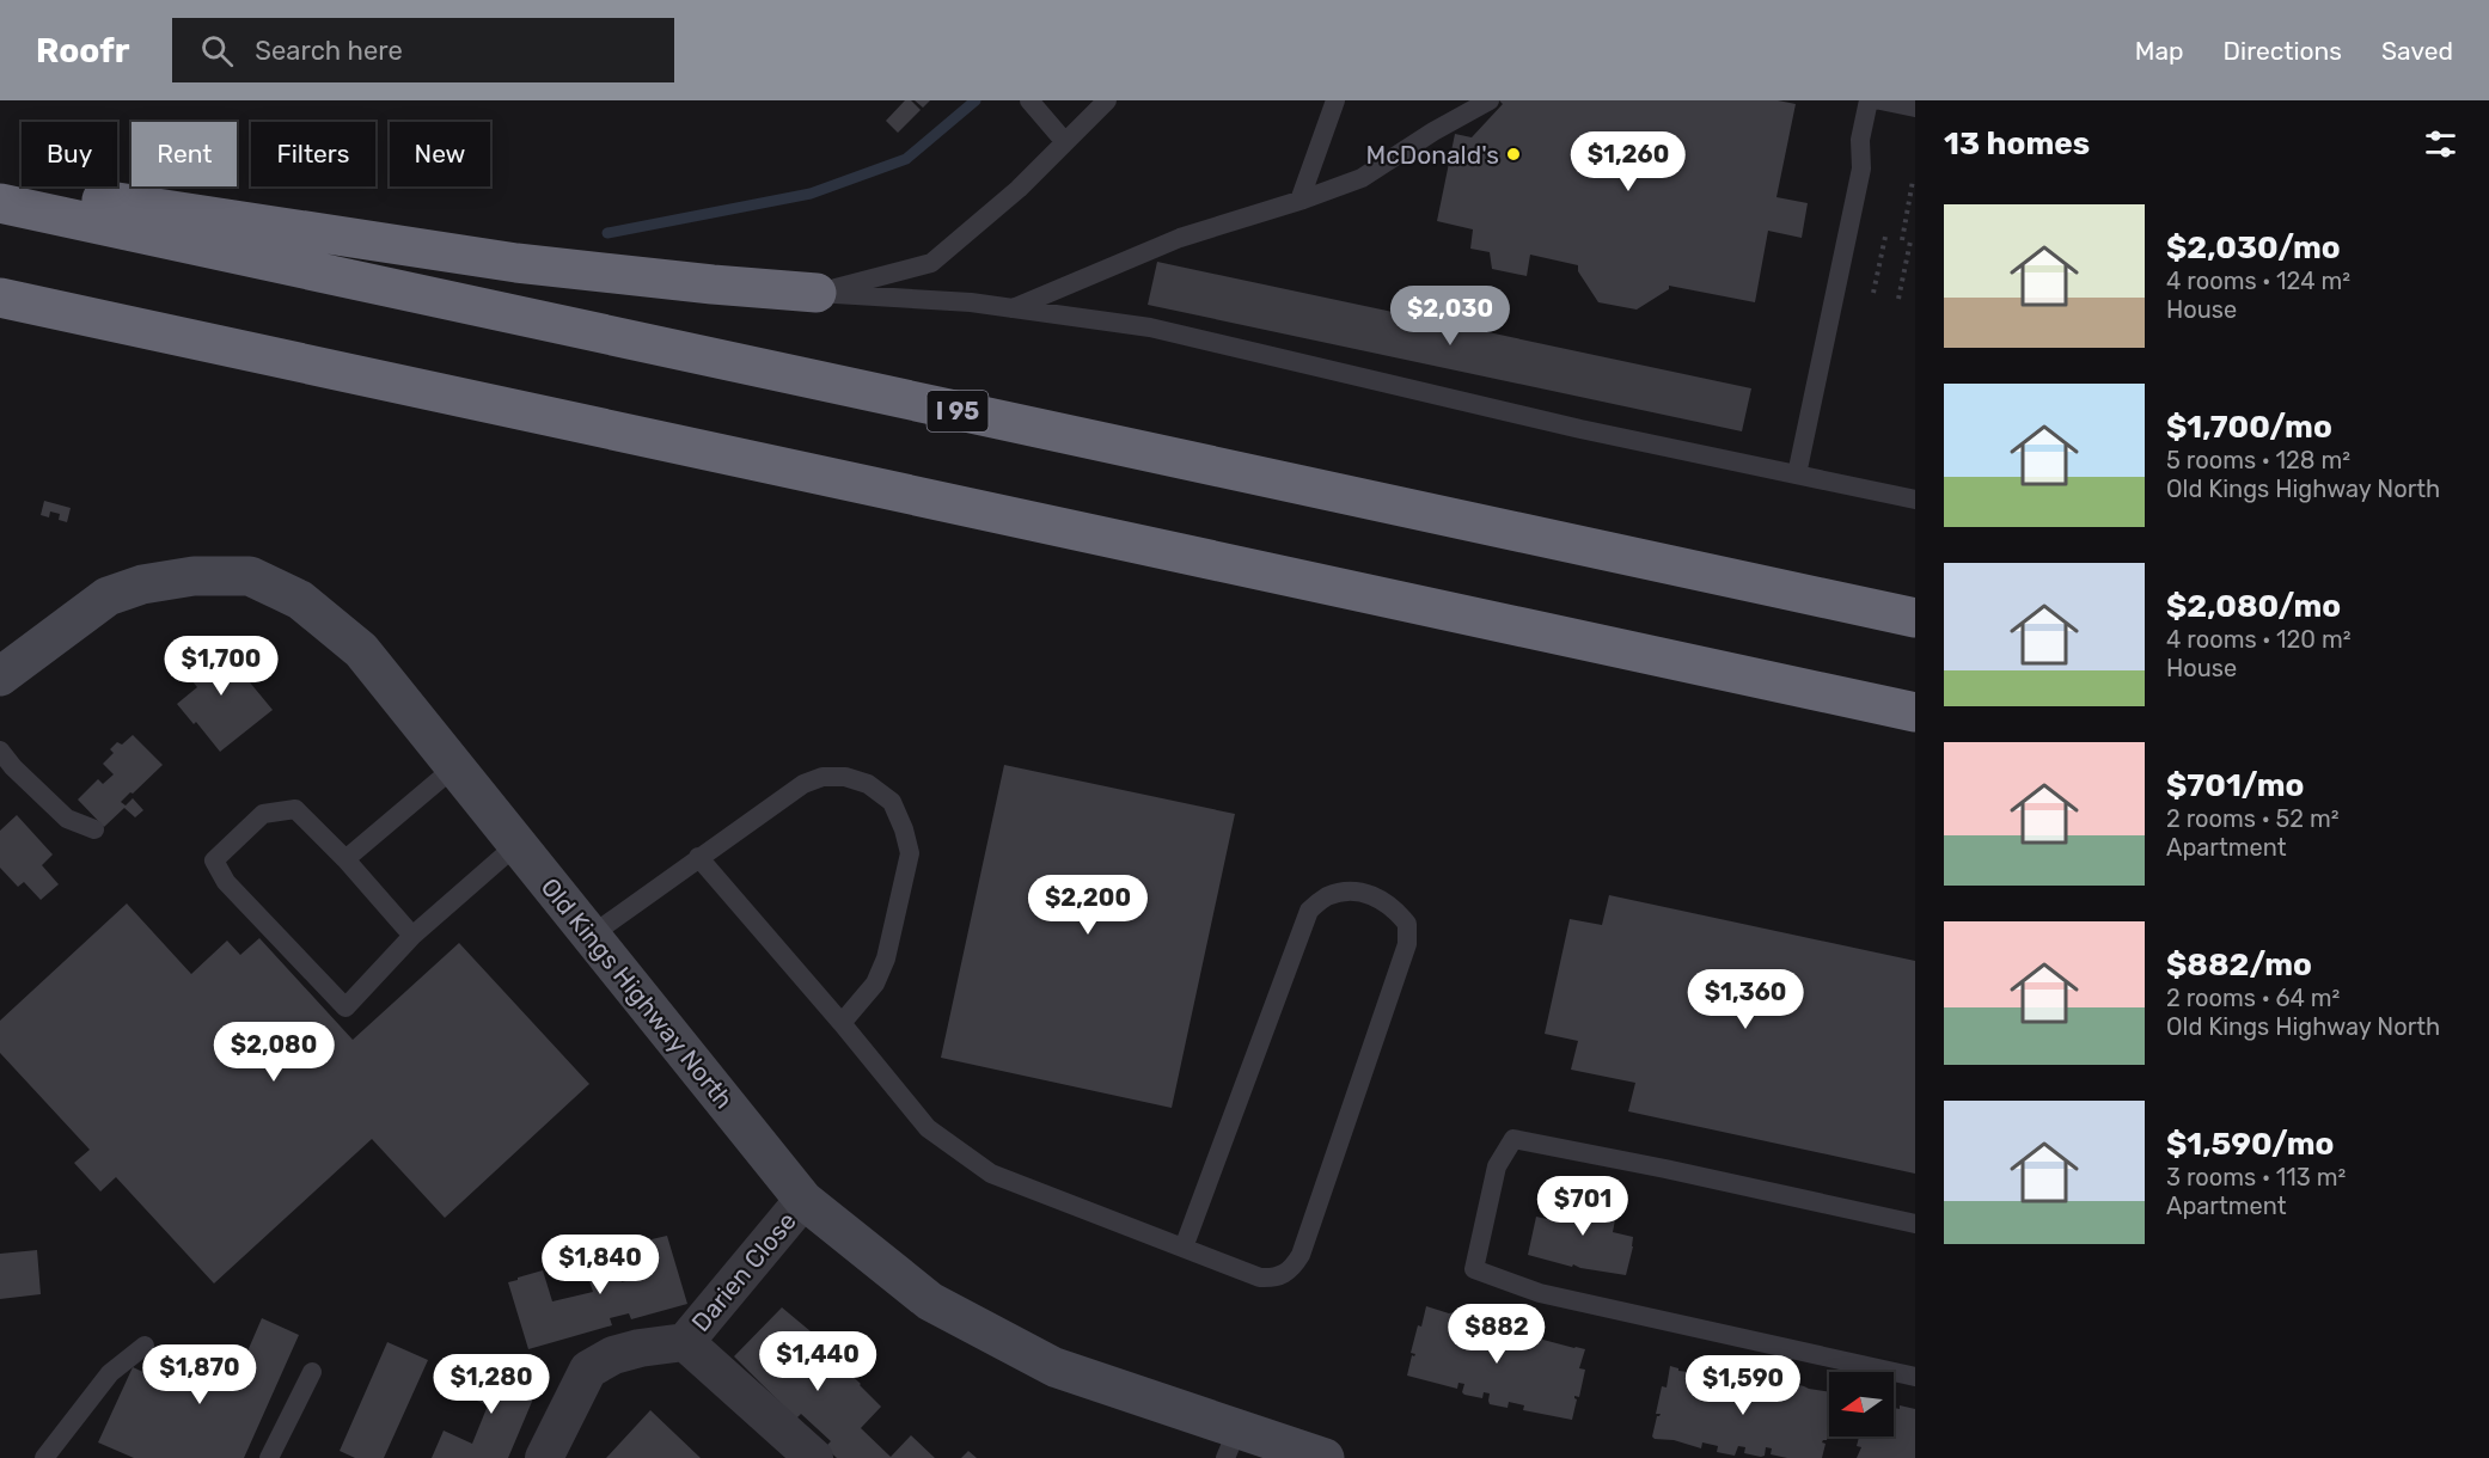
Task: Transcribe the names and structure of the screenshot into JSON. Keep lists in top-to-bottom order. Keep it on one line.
{"streets":{"highway":["I 95"],"street":["Old Kings Highway North","Darien Close"]},"crossings":[["Old Kings Highway North","Darien Close"]],"places":["McDonald's"],"north":"left","page":{"header":"Roofr","search":"Search here","nav":["Map","Directions","Saved"],"heading":"13 homes","chip":["Buy","Rent","Filters","New"],"price":["$1,260","$2,030","$1,700","$2,200","$1,360","$2,080","$701","$1,840","$882","$1,440","$1,870","$1,280","$1,590"],"list":[{"name":"$2,030/mo","note":"4 rooms · 124 m² · House"},{"name":"$1,700/mo","note":"5 rooms · 128 m² · Old Kings Highway North"},{"name":"$2,080/mo","note":"4 rooms · 120 m² · House"},{"name":"$701/mo","note":"2 rooms · 52 m² · Apartment"},{"name":"$882/mo","note":"2 rooms · 64 m² · Old Kings Highway North"},{"name":"$1,590/mo","note":"3 rooms · 113 m² · Apartment"}]}}
